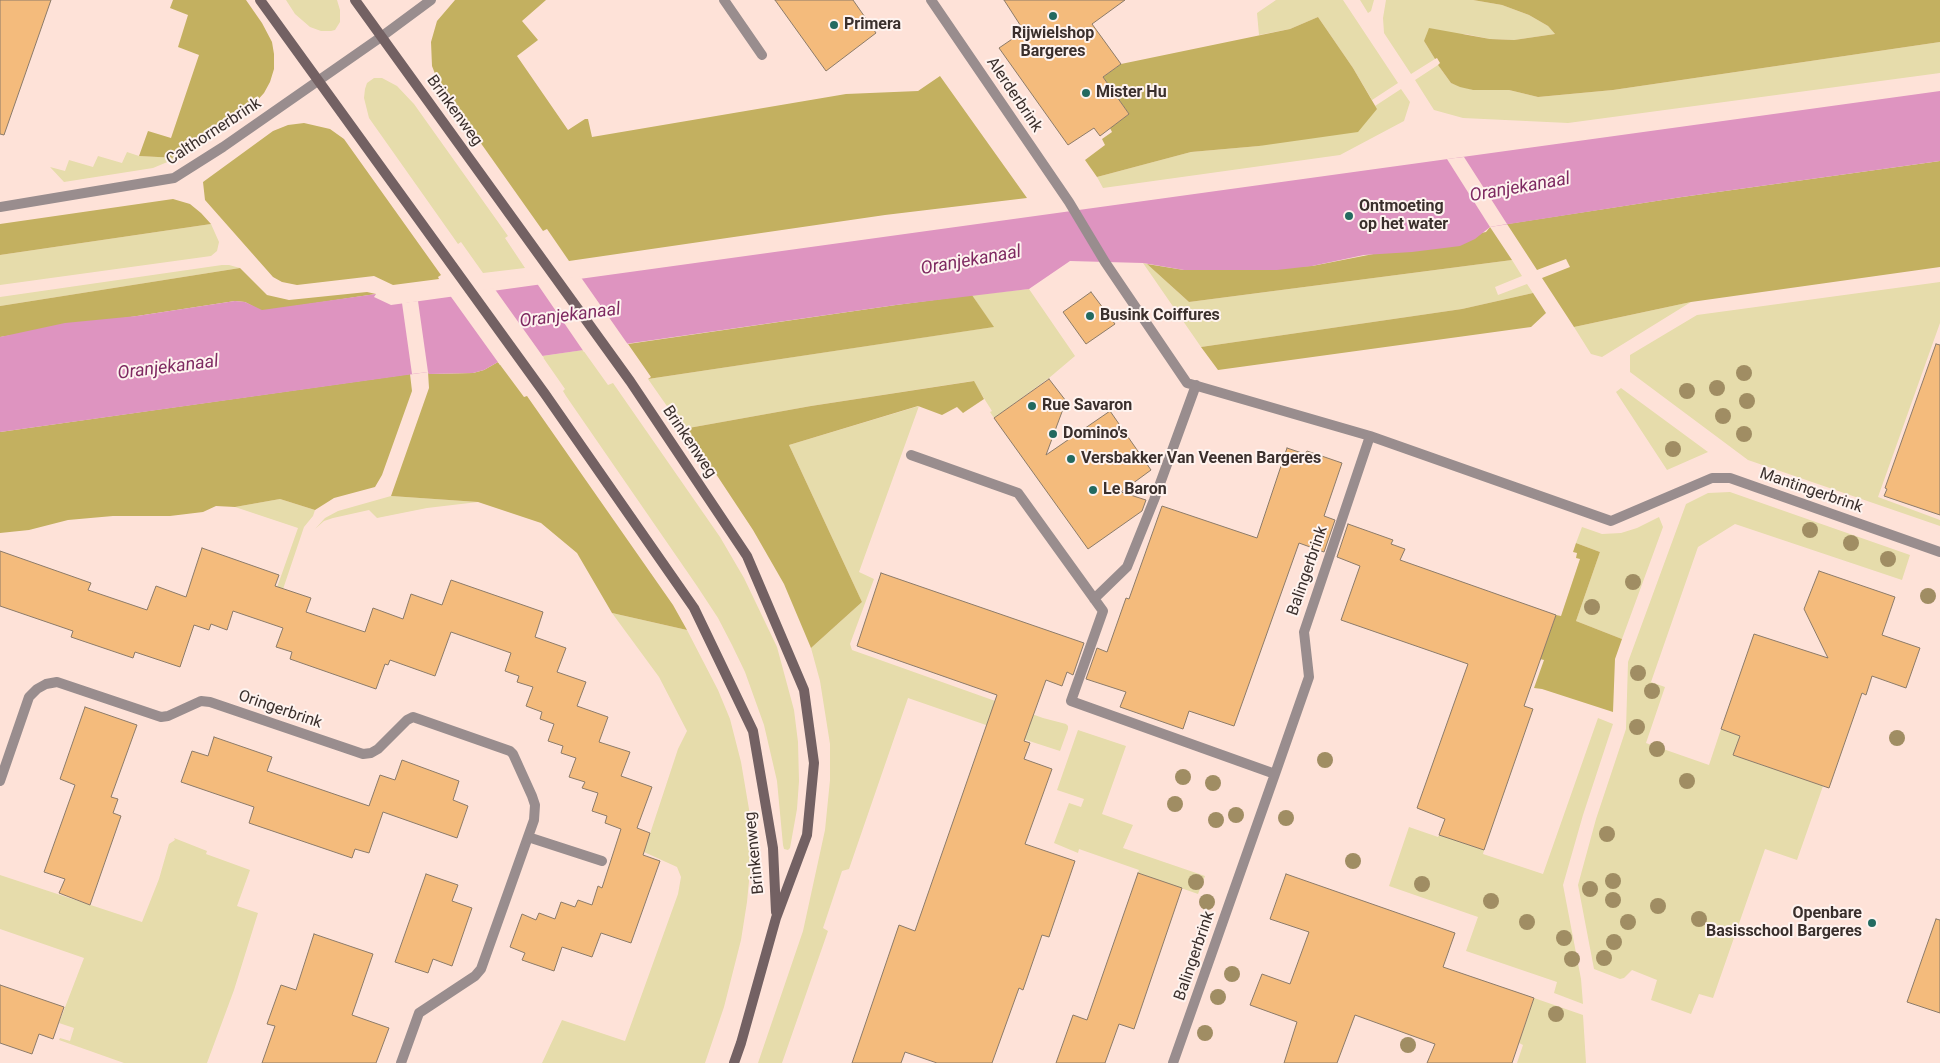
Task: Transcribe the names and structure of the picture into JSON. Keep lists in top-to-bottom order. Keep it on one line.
{"streets":{"street":["Alerderbrink","Brinkenweg","Calthornerbrink","Mantingerbrink","Balingerbrink","Oringerbrink"]},"crossings":[["Brinkenweg","Calthornerbrink"],["Mantingerbrink","Balingerbrink"]],"water":["Oranjekanaal"],"places":["Rijwielshop Bargeres","Primera","Mister Hu","Ontmoeting op het water","Busink Coiffures","Rue Savaron","Domino's","Versbakker Van Veenen Bargeres","Le Baron","Openbare Basisschool Bargeres"]}
